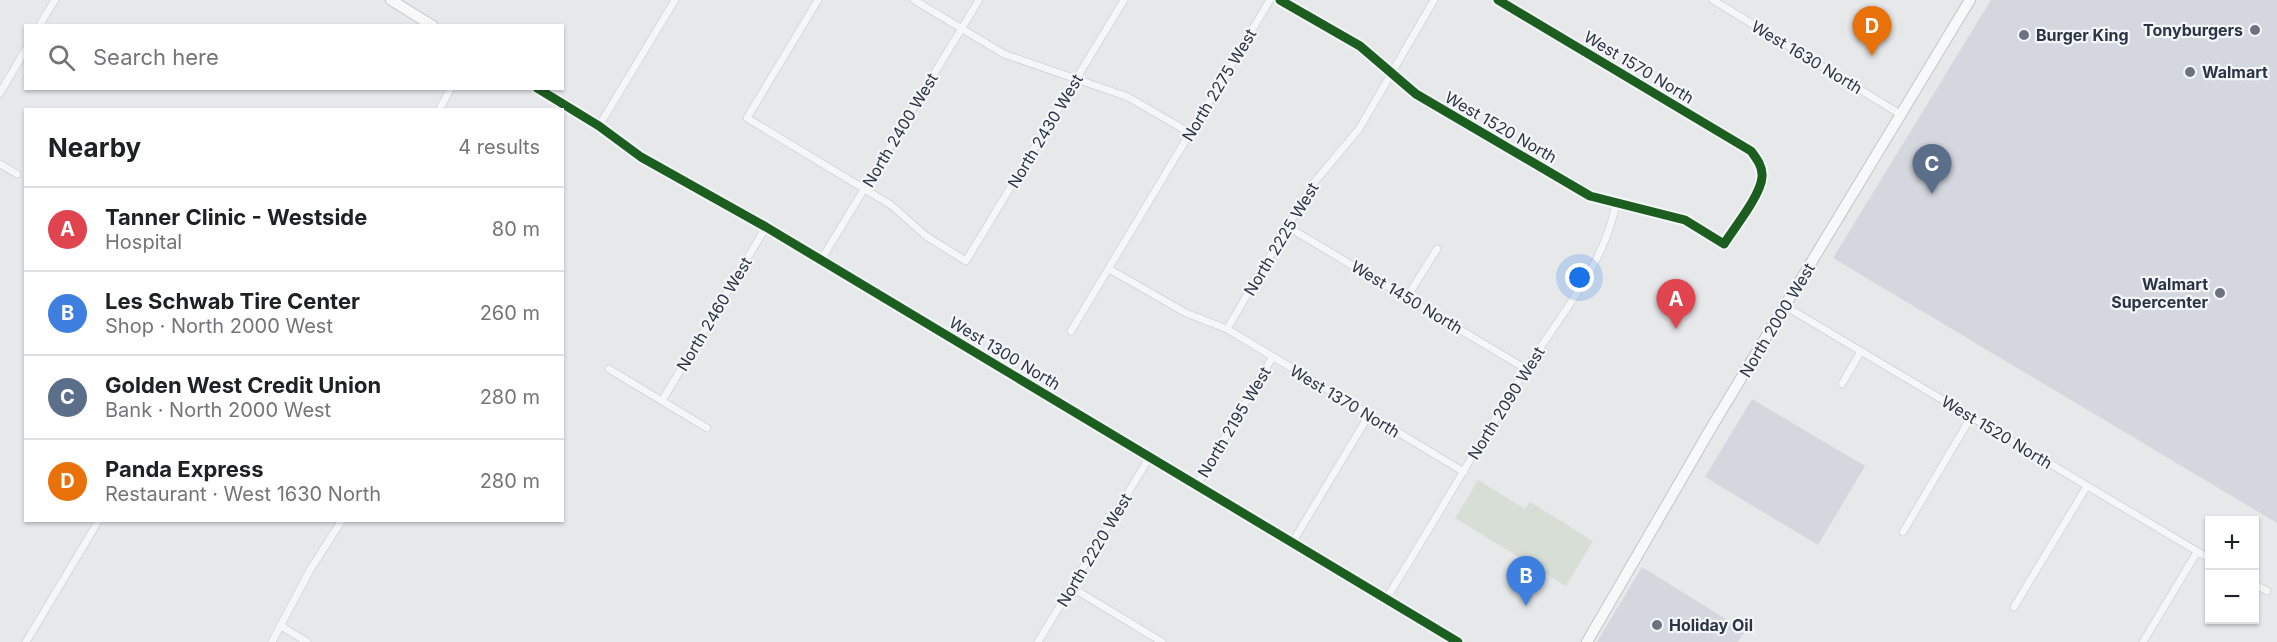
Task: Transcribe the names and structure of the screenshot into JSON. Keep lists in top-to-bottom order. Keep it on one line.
{"streets":{"street":["West 1630 North","West 1570 North","North 2275 West","West 1520 North","North 2400 West","North 2430 West","North 2225 West","West 1450 North","North 2460 West","North 2000 West","West 1300 North","West 1370 North","North 2090 West","North 2195 West","North 2220 West"]},"crossings":[["West 1630 North","North 2000 West"],["West 1570 North","West 1520 North"],["North 2275 West","West 1370 North"],["West 1520 North","North 2225 West"],["West 1520 North","North 2000 West"],["West 1520 North","North 2090 West"],["North 2400 West","North 2430 West"],["North 2400 West","West 1300 North"],["North 2225 West","West 1450 North"],["North 2225 West","West 1370 North"],["West 1450 North","North 2090 West"],["North 2460 West","West 1300 North"],["West 1300 North","North 2090 West"],["West 1300 North","North 2195 West"],["West 1300 North","North 2220 West"],["West 1370 North","North 2090 West"],["West 1370 North","North 2195 West"]],"places":["Tonyburgers","Burger King","Walmart","Walmart Supercenter","Holiday Oil"],"page":{"pins":["D","C","A","B"],"search":"Search here","heading":["Nearby","4 results"],"list":[{"mark":"A","name":"Tanner Clinic - Westside","note":"Hospital","value":"80 m"},{"mark":"B","name":"Les Schwab Tire Center","note":"Shop · North 2000 West","value":"260 m"},{"mark":"C","name":"Golden West Credit Union","note":"Bank · North 2000 West","value":"280 m"},{"mark":"D","name":"Panda Express","note":"Restaurant · West 1630 North","value":"280 m"}],"map_buttons":["+","−"]}}
